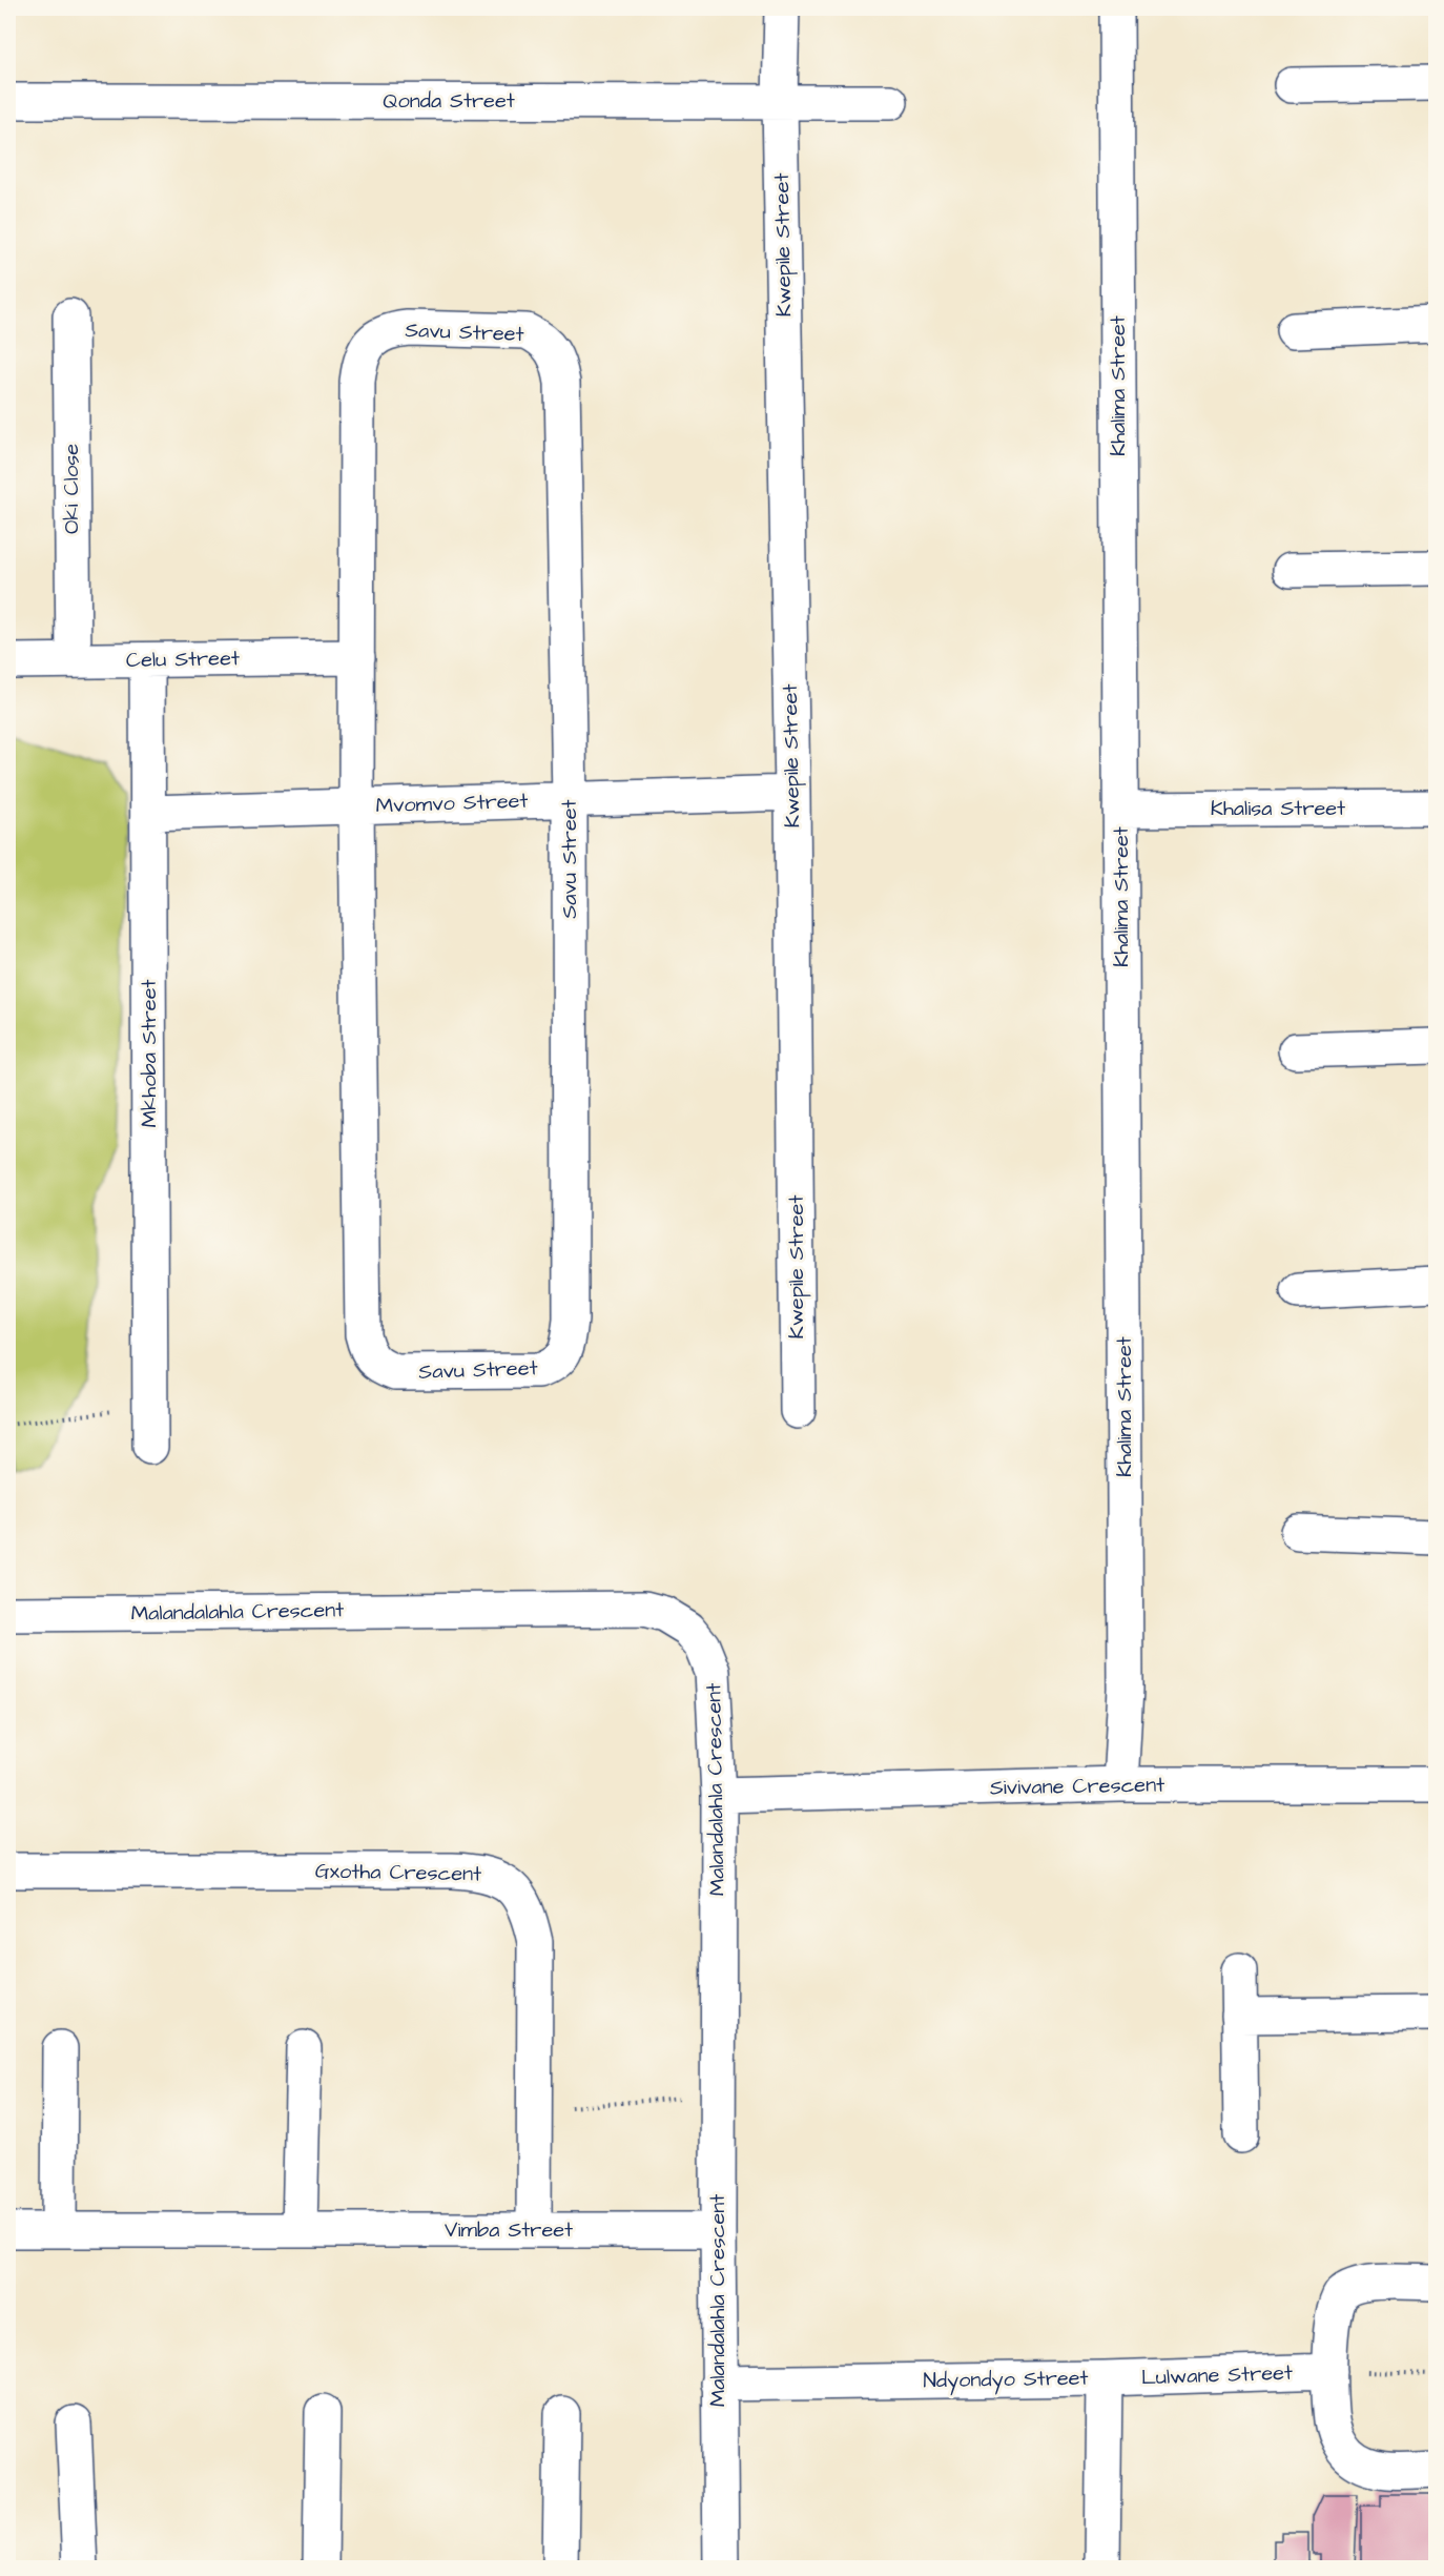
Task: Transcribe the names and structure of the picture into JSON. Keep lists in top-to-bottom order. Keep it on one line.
{"streets":{"street":["Qonda Street","Kwepile Street","Savu Street","Khalima Street","Oki Close","Celu Street","Mvomvo Street","Khalisa Street","Mkhoba Street","Malandalahla Crescent","Sivivane Crescent","Gxotha Crescent","Vimba Street","Lulwane Street","Ndyondyo Street"]},"crossings":[["Qonda Street","Kwepile Street"],["Kwepile Street","Mvomvo Street"],["Savu Street","Celu Street"],["Savu Street","Mvomvo Street"],["Khalima Street","Khalisa Street"],["Khalima Street","Sivivane Crescent"],["Oki Close","Celu Street"],["Celu Street","Mkhoba Street"],["Mvomvo Street","Mkhoba Street"],["Malandalahla Crescent","Sivivane Crescent"],["Malandalahla Crescent","Vimba Street"],["Malandalahla Crescent","Ndyondyo Street"],["Gxotha Crescent","Vimba Street"],["Lulwane Street","Ndyondyo Street"]]}
